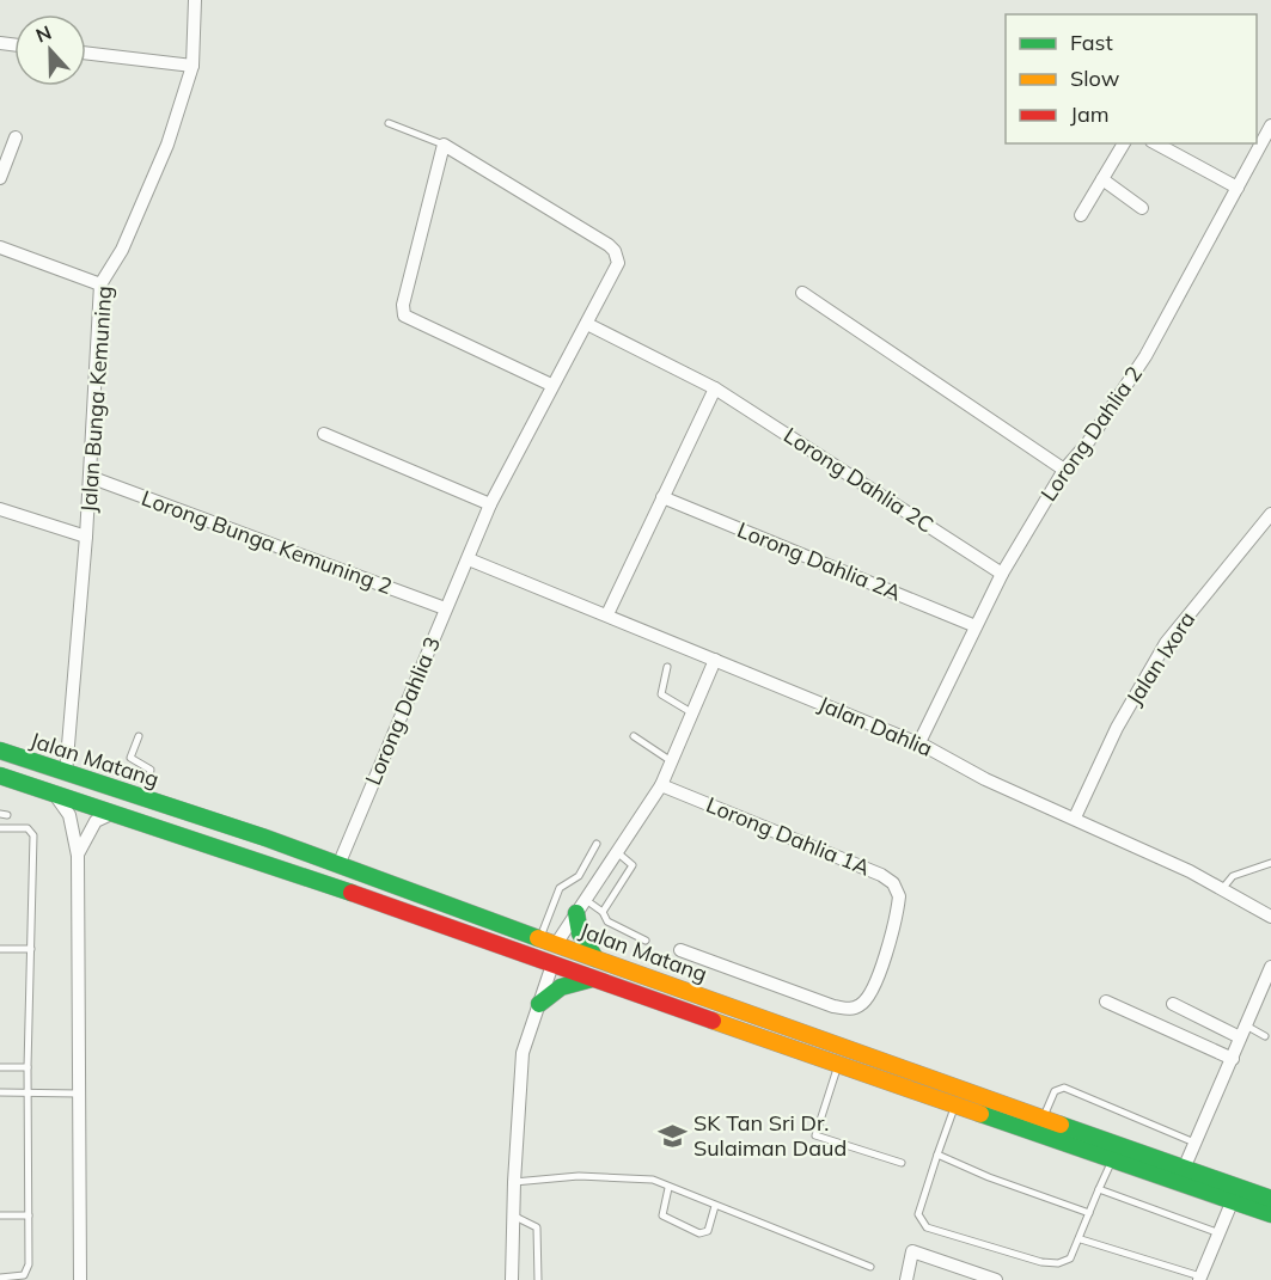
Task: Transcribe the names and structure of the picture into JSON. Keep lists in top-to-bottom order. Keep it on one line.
{"streets":{"main road":["Jalan Matang"],"street":["Jalan Bunga Kemuning","Lorong Dahlia 2","Lorong Dahlia 2C","Lorong Bunga Kemuning 2","Lorong Dahlia 2A","Jalan Ixora","Lorong Dahlia 3","Jalan Dahlia","Lorong Dahlia 1A"]},"crossings":[["Jalan Bunga Kemuning","Lorong Bunga Kemuning 2"],["Jalan Bunga Kemuning","Jalan Matang"],["Lorong Dahlia 2","Lorong Dahlia 2C"],["Lorong Dahlia 2","Lorong Dahlia 2A"],["Lorong Dahlia 2","Jalan Dahlia"],["Lorong Dahlia 2C","Lorong Dahlia 3"],["Lorong Bunga Kemuning 2","Lorong Dahlia 3"],["Jalan Ixora","Jalan Dahlia"],["Lorong Dahlia 3","Jalan Dahlia"],["Lorong Dahlia 3","Jalan Matang"]],"places":{"school or university":["SK Tan Sri Dr. Sulaiman Daud"]},"legend":["Fast","Slow","Jam"],"north":"top"}
